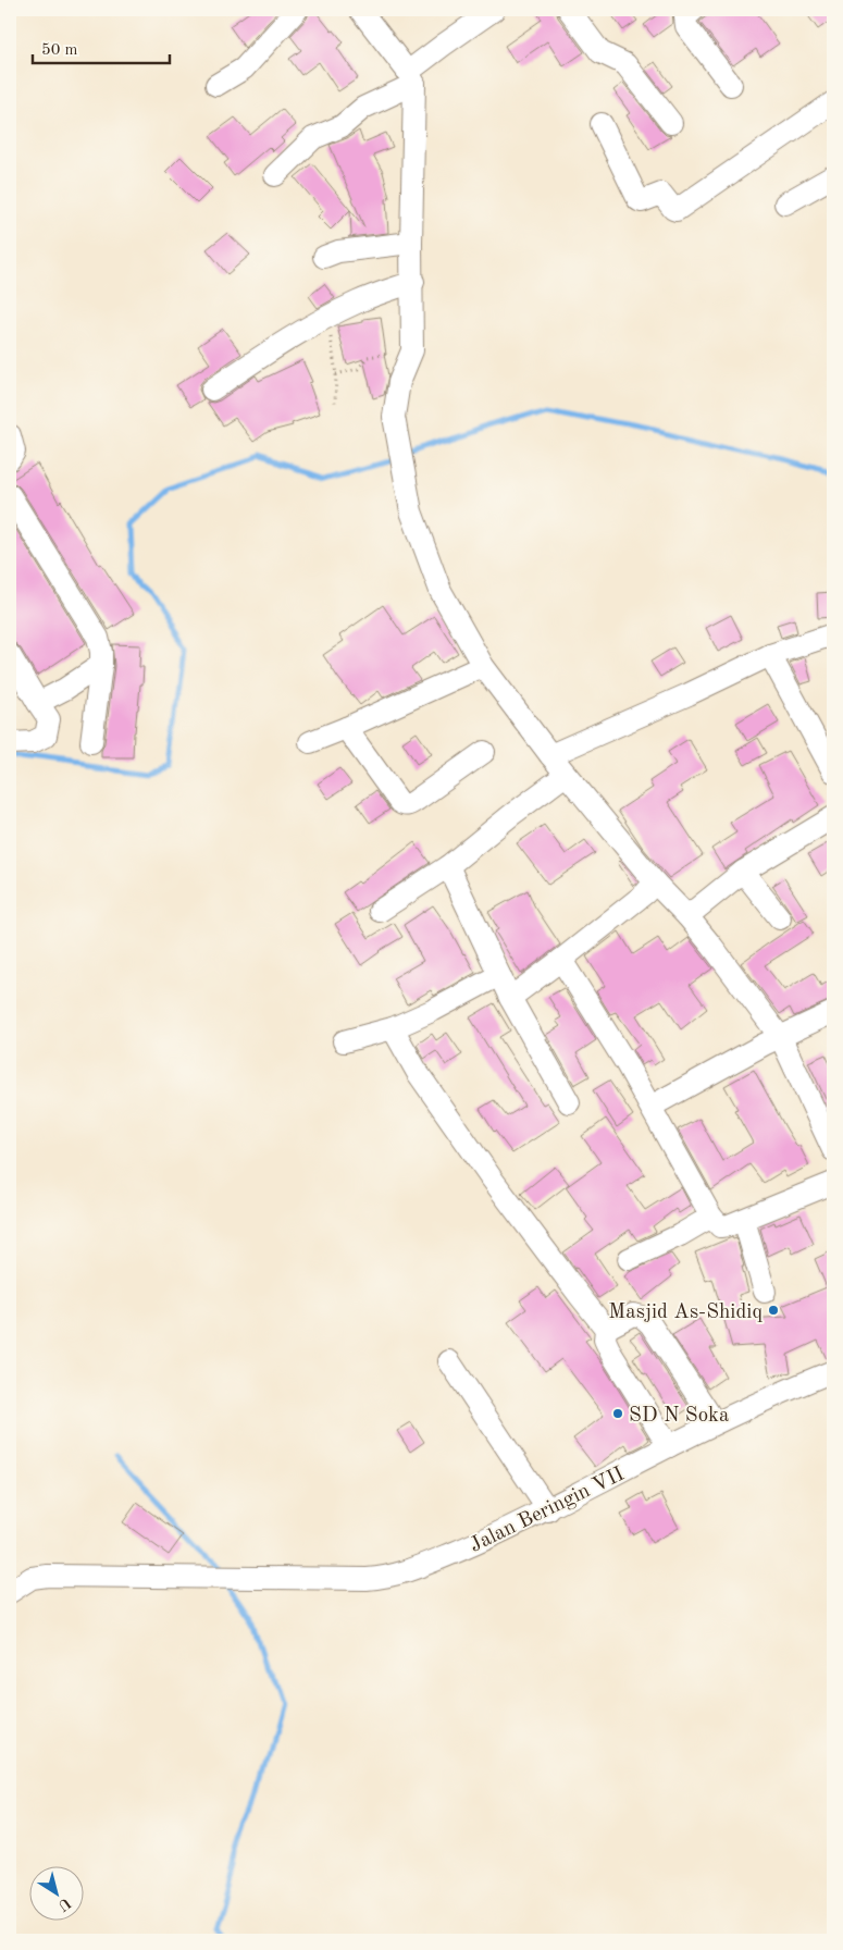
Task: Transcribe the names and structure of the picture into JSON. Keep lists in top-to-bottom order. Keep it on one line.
{"streets":{"street":["Jalan Beringin VII"]},"places":["Masjid As-Shidiq","SD N Soka"],"scale_bar":"50 m","north":"bottom right"}
